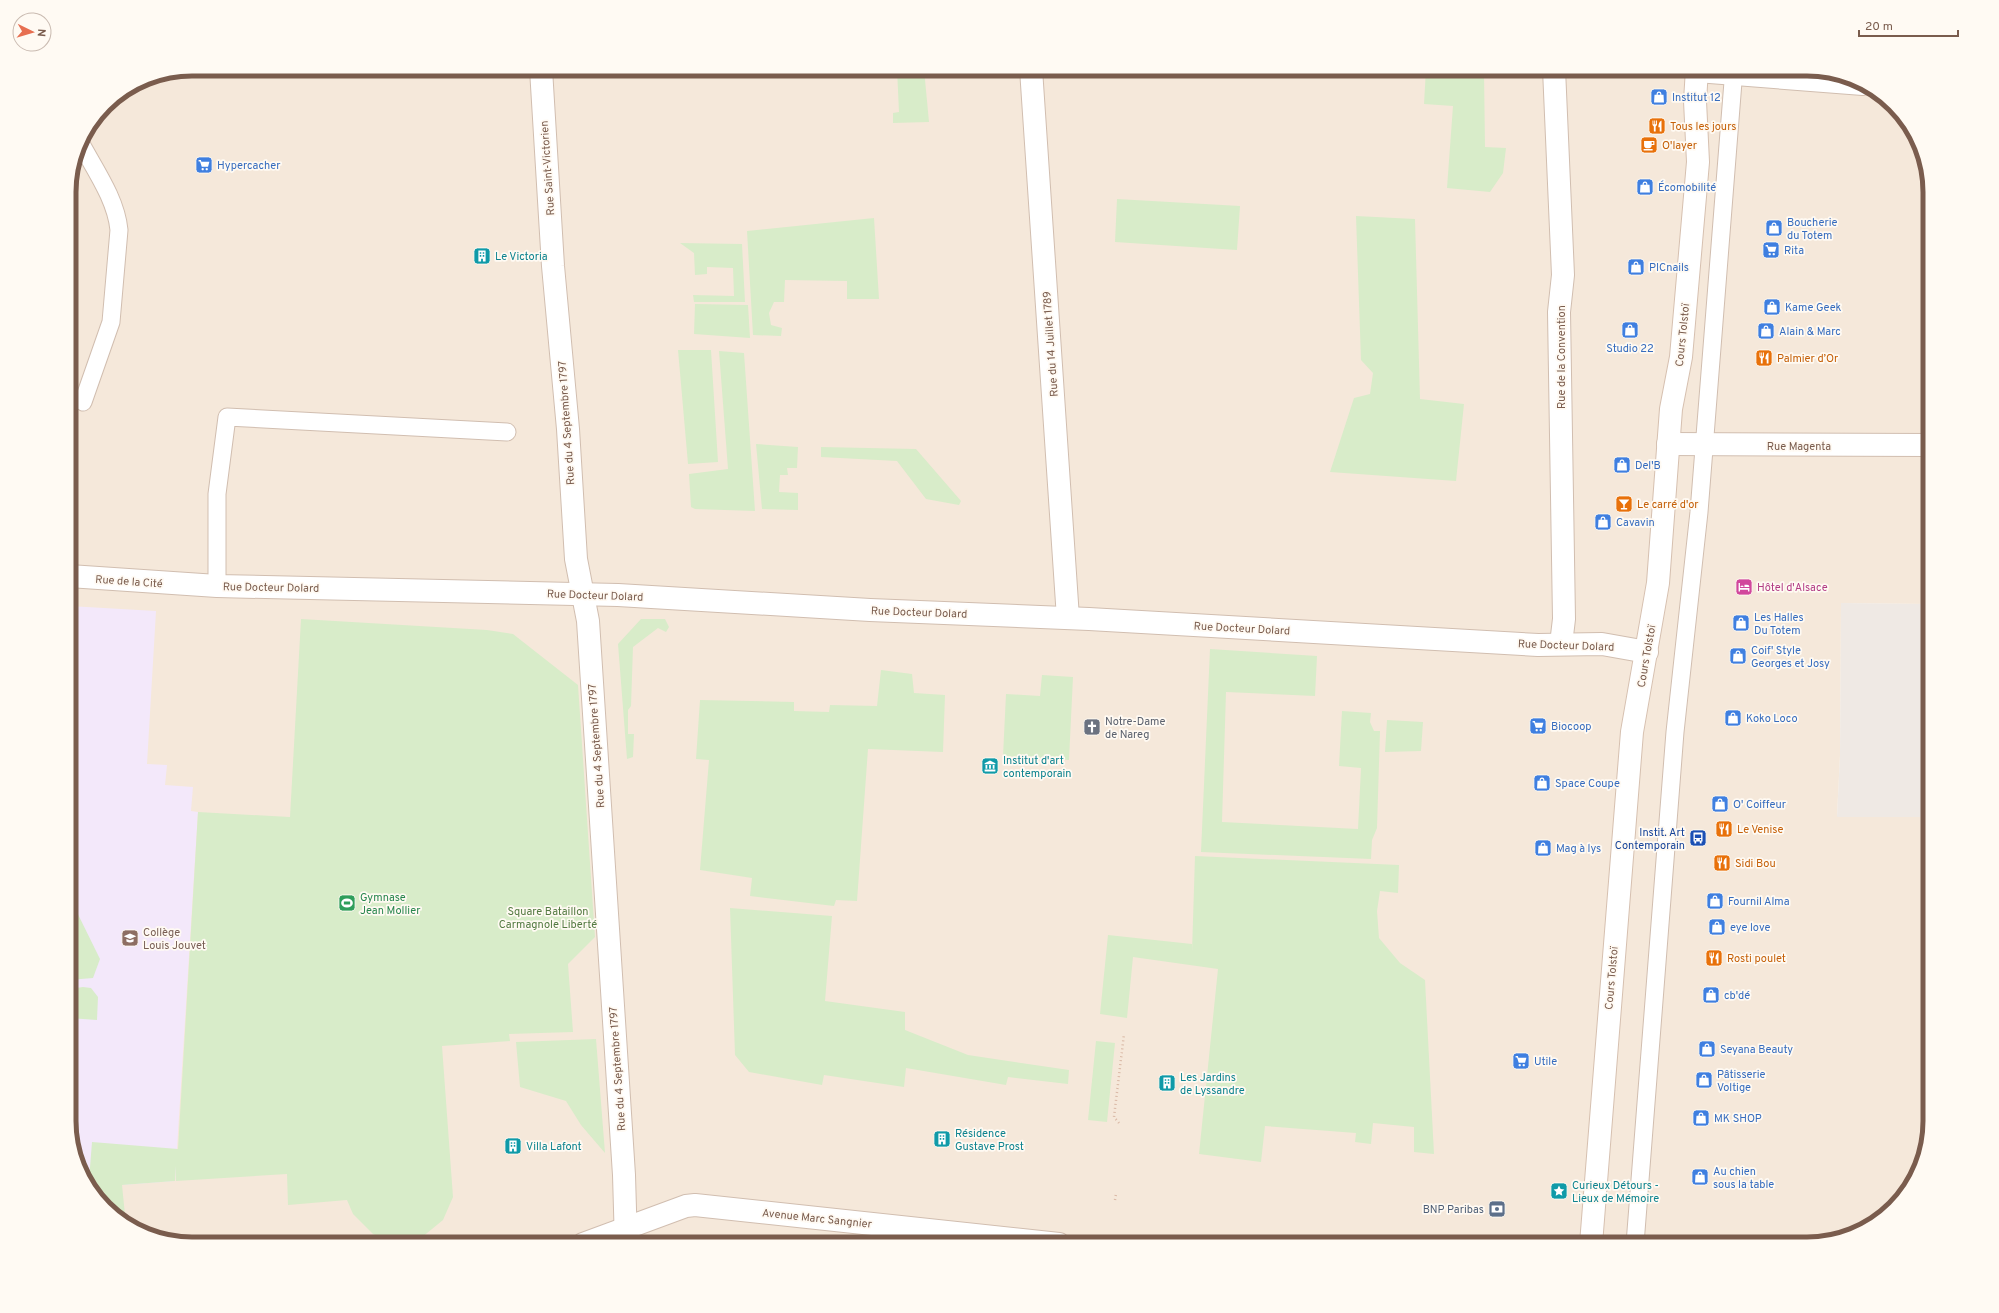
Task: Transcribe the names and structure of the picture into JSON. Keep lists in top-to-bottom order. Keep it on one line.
{"streets":{"street":["Rue Saint-Victorien","Cours Tolstoï","Rue du 14 Juillet 1789","Rue de la Convention","Rue du 4 Septembre 1797","Rue Magenta","Rue de la Cité","Rue Docteur Dolard","Avenue Marc Sangnier"]},"crossings":[["Rue Saint-Victorien","Rue du 4 Septembre 1797"],["Cours Tolstoï","Rue Magenta"],["Cours Tolstoï","Rue Docteur Dolard"],["Rue du 14 Juillet 1789","Rue Docteur Dolard"],["Rue de la Convention","Rue Docteur Dolard"],["Rue du 4 Septembre 1797","Rue Docteur Dolard"],["Rue du 4 Septembre 1797","Avenue Marc Sangnier"],["Rue de la Cité","Rue Docteur Dolard"]],"parks":["Square Bataillon Carmagnole Liberté"],"places":{"shop":["Institut 12","Écomobilité","Boucherie du Totem","PICnails","Kame Geek","Studio 22","Alain & Marc","Del'B","Cavavin","Les Halles Du Totem","Coif' Style Georges et Josy","Koko Loco","Space Coupe","O' Coiffeur","Mag à lys","Fournil Alma","eye love","cb'dé","Seyana Beauty","Pâtisserie Voltige","MK SHOP","Au chien sous la table"],"restaurant":["Tous les jours","Palmier d’Or","Le Venise","Sidi Bou","Rosti poulet"],"cafe":["O'layer"],"supermarket":["Hypercacher","Rita","Biocoop","Utile"],"building":["Le Victoria","Les Jardins de Lyssandre","Résidence Gustave Prost","Villa Lafont"],"bar":["Le carré d'or"],"hotel":["Hôtel d'Alsace"],"church":["Notre-Dame de Nareg"],"museum":["Institut d'art contemporain"],"bus stop":["Instit. Art Contemporain"],"sports":["Gymnase Jean Mollier"],"school or university":["Collège Louis Jouvet"],"place":["Curieux Détours - Lieux de Mémoire"],"bank":["BNP Paribas"]},"scale_bar":"20 m","north":"right"}
